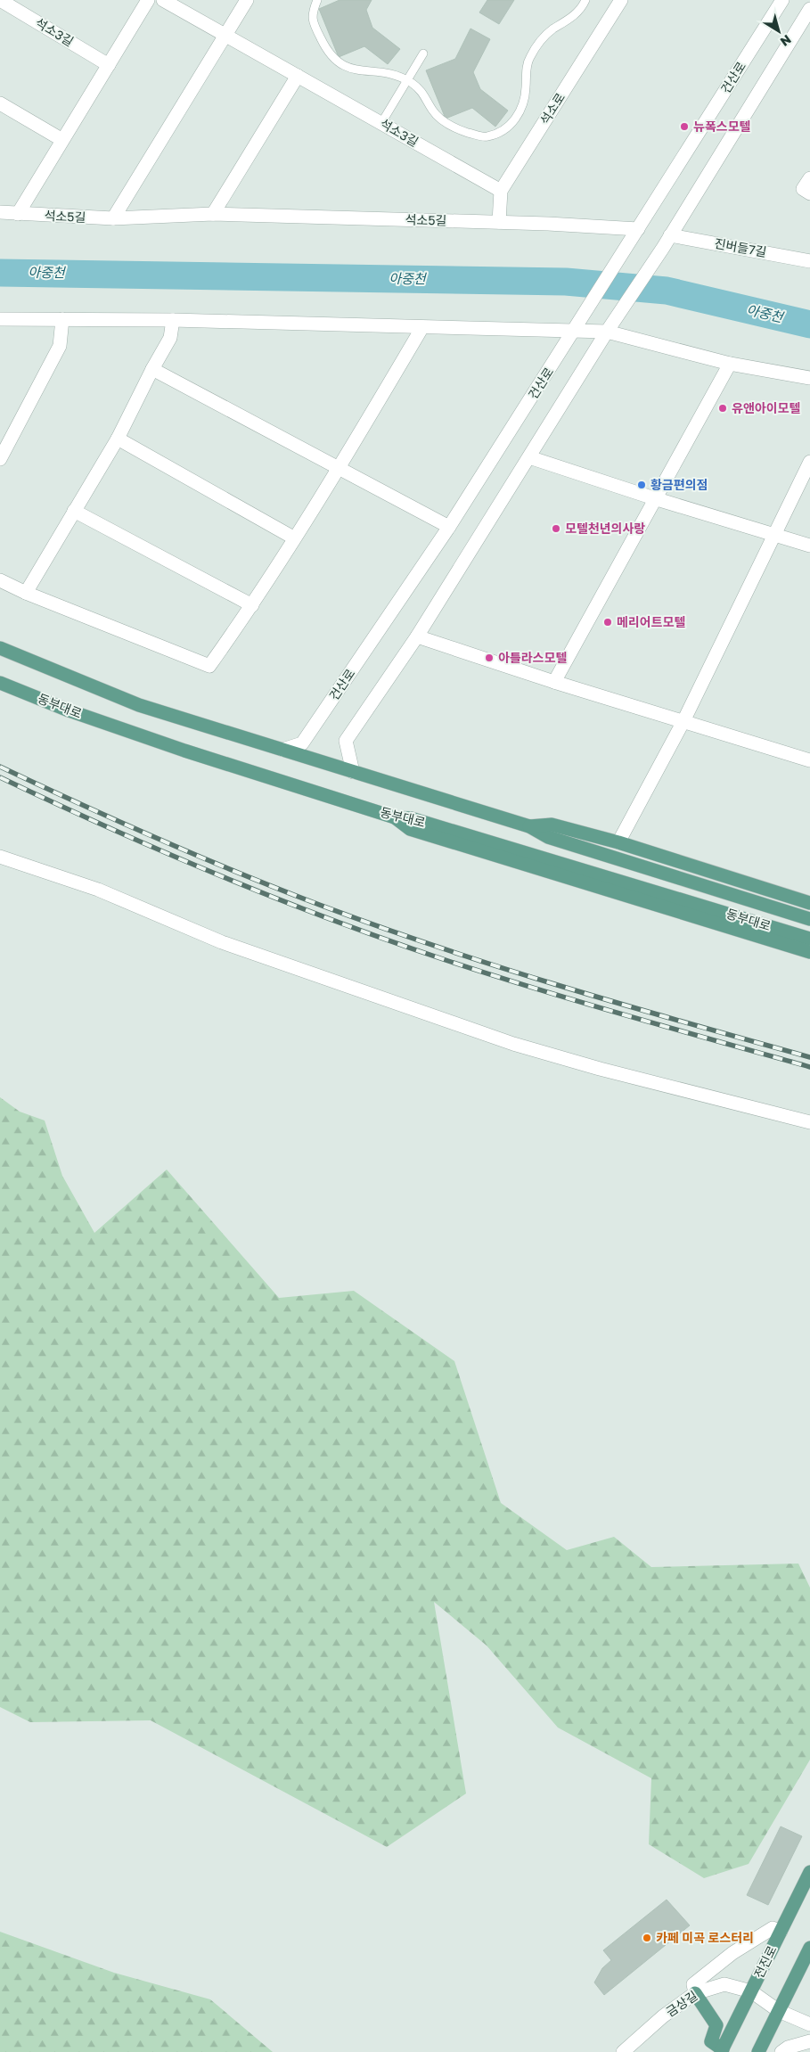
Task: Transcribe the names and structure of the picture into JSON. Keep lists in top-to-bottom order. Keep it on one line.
{"streets":{"main road":["동부대로","전진로"],"street":["석소3길","건산로","석소로","석소5길","진버들7길","금상길"]},"crossings":[["석소3길","석소로"],["건산로","석소5길"],["건산로","동부대로"],["석소로","석소5길"],["전진로","금상길"]],"water":["아중천"],"places":["뉴폭스모텔","유앤아이모텔","황금편의점","모텔천년의사랑","메리어트모텔","아틀라스모텔","카페 미곡 로스터리"],"north":"bottom right"}
